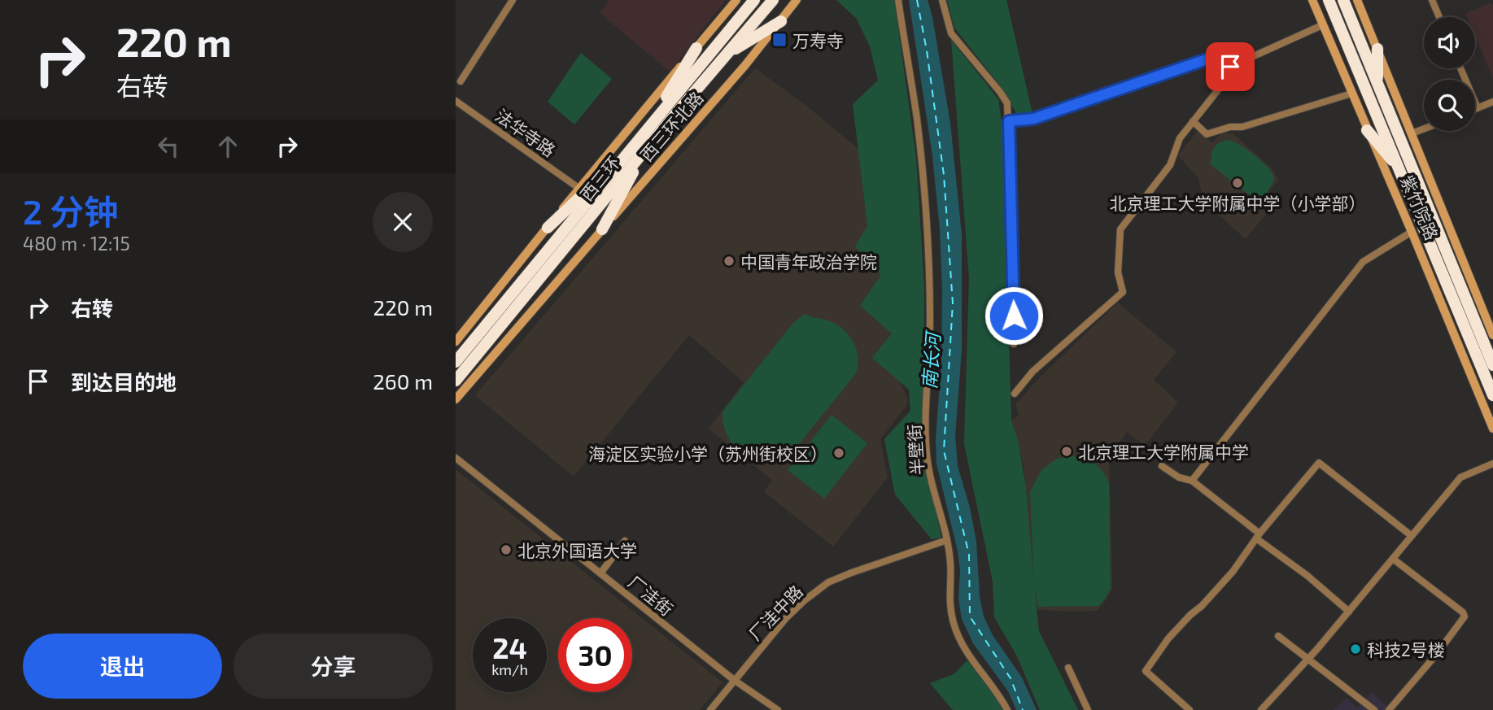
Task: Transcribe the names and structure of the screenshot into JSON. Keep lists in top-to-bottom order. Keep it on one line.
{"streets":{"highway":["西三环","紫竹院路"],"street":["西三环北路","法华寺路","半壁街","厂洼街","厂洼中路"]},"crossings":[["西三环北路","法华寺路"],["半壁街","厂洼中路"],["厂洼街","厂洼中路"]],"water":["南长河"],"places":{"transit":["万寿寺"],"other":["北京理工大学附属中学（小学部）","中国青年政治学院","北京理工大学附属中学","海淀区实验小学（苏州街校区）","北京外国语大学","科技2号楼"]},"page":{"turn":["220 m","右转"],"heading":["2 分钟","480 m · 12:15"],"list":[{"name":"右转","value":"220 m"},{"name":"到达目的地","value":"260 m"}],"speed":"24 km/h","limit":"30","buttons":["退出","分享"]}}
